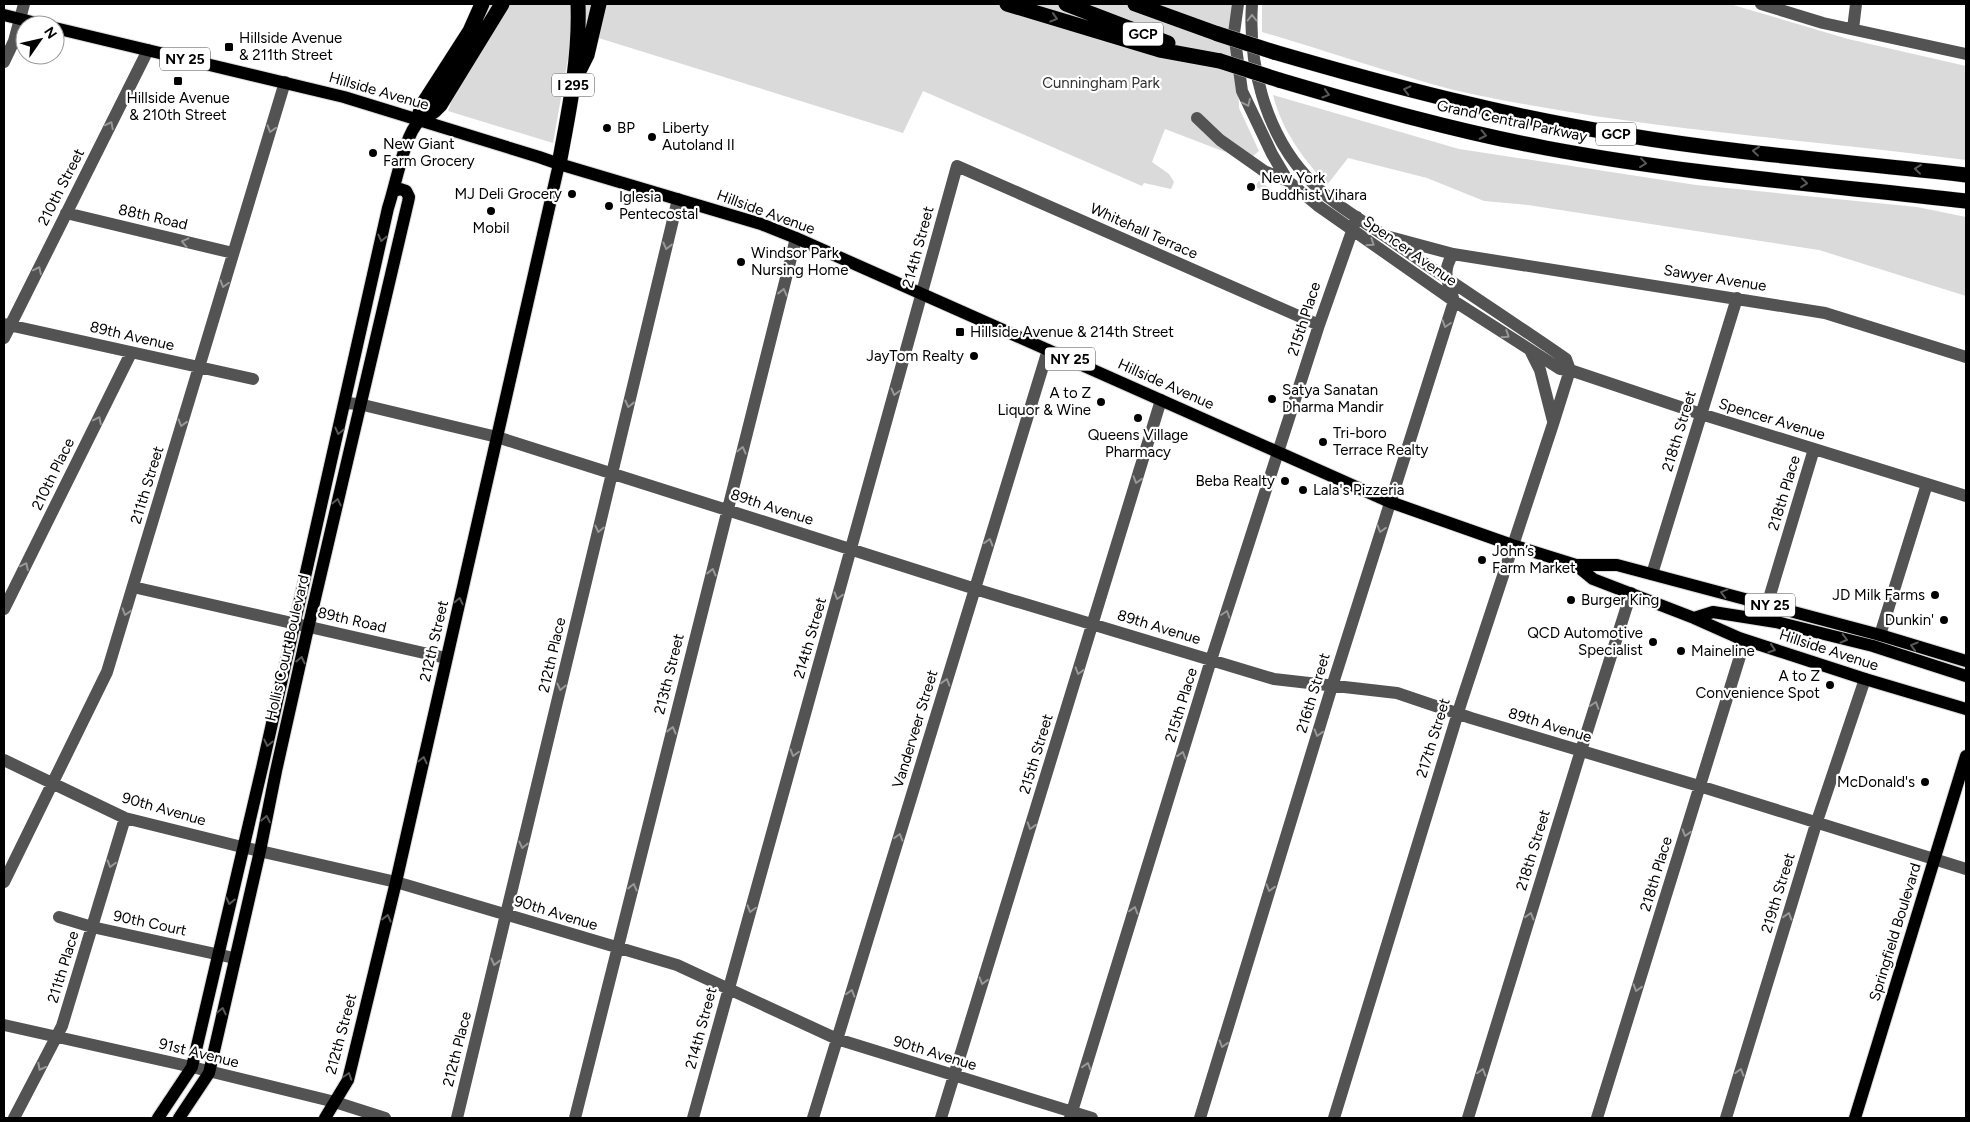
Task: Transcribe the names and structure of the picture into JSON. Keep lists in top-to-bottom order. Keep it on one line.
{"streets":{"highway":["GCP","I 295","Grand Central Parkway"],"main road":["NY 25","Hillside Avenue","212th Street","Hollis Court Boulevard","Springfield Boulevard"],"street":["210th Street","88th Road","Whitehall Terrace","214th Street","Spencer Avenue","Sawyer Avenue","215th Place","89th Avenue","218th Street","210th Place","211th Street","218th Place","89th Road","212th Place","213th Street","216th Street","Vanderveer Street","217th Street","215th Street","90th Avenue","219th Street","90th Court","211th Place","91st Avenue"]},"crossings":[["I 295","Hillside Avenue"],["I 295","212th Street"],["Hillside Avenue","210th Street"],["Hillside Avenue","214th Street"],["Hillside Avenue","215th Place"],["Hillside Avenue","218th Street"],["Hillside Avenue","211th Street"],["Hillside Avenue","218th Place"],["Hillside Avenue","212th Street"],["Hillside Avenue","Hollis Court Boulevard"],["Hillside Avenue","212th Place"],["Hillside Avenue","213th Street"],["Hillside Avenue","216th Street"],["Hillside Avenue","Vanderveer Street"],["Hillside Avenue","217th Street"],["Hillside Avenue","215th Street"],["Hillside Avenue","219th Street"],["210th Street","88th Road"],["210th Street","89th Avenue"],["88th Road","211th Street"],["Whitehall Terrace","214th Street"],["Whitehall Terrace","215th Place"],["214th Street","89th Avenue"],["214th Street","90th Avenue"],["Spencer Avenue","Sawyer Avenue"],["Spencer Avenue","215th Place"],["Spencer Avenue","218th Street"],["Spencer Avenue","218th Place"],["Spencer Avenue","216th Street"],["Spencer Avenue","217th Street"],["Sawyer Avenue","218th Street"],["215th Place","89th Avenue"],["215th Place","90th Avenue"],["89th Avenue","218th Street"],["89th Avenue","210th Place"],["89th Avenue","211th Street"],["89th Avenue","218th Place"],["89th Avenue","212th Street"],["89th Avenue","Hollis Court Boulevard"],["89th Avenue","212th Place"],["89th Avenue","213th Street"],["89th Avenue","216th Street"],["89th Avenue","Vanderveer Street"],["89th Avenue","217th Street"],["89th Avenue","215th Street"],["89th Avenue","219th Street"],["89th Avenue","Springfield Boulevard"],["211th Street","89th Road"],["211th Street","90th Avenue"],["89th Road","212th Street"],["89th Road","Hollis Court Boulevard"],["212th Street","90th Avenue"],["212th Street","91st Avenue"],["Hollis Court Boulevard","90th Avenue"],["Hollis Court Boulevard","90th Court"],["Hollis Court Boulevard","91st Avenue"],["212th Place","90th Avenue"],["213th Street","90th Avenue"],["Vanderveer Street","90th Avenue"],["215th Street","90th Avenue"],["90th Avenue","211th Place"],["90th Court","211th Place"],["211th Place","91st Avenue"]],"one_way":["210th Street","88th Road","214th Street","215th Place","218th Street","210th Place","211th Street","218th Place","212th Street","212th Place","213th Street","216th Street","Vanderveer Street","215th Street","219th Street","211th Place"],"parks":["Cunningham Park"],"places":{"transit":["Hillside Avenue & 211th Street","Hillside Avenue & 210th Street","Hillside Avenue & 214th Street"],"other":["BP","Liberty Autoland II","New Giant Farm Grocery","New York Buddhist Vihara","MJ Deli Grocery","Iglesia Pentecostal","Mobil","Windsor Park Nursing Home","JayTom Realty","Satya Sanatan Dharma Mandir","A to Z Liquor & Wine","Queens Village Pharmacy","Tri-boro Terrace Realty","Beba Realty","Lala's Pizzeria","John’s Farm Market","JD Milk Farms","Burger King","Dunkin'","QCD Automotive Specialist","Maineline","A to Z Convenience Spot","McDonald's"]},"north":"top right"}
